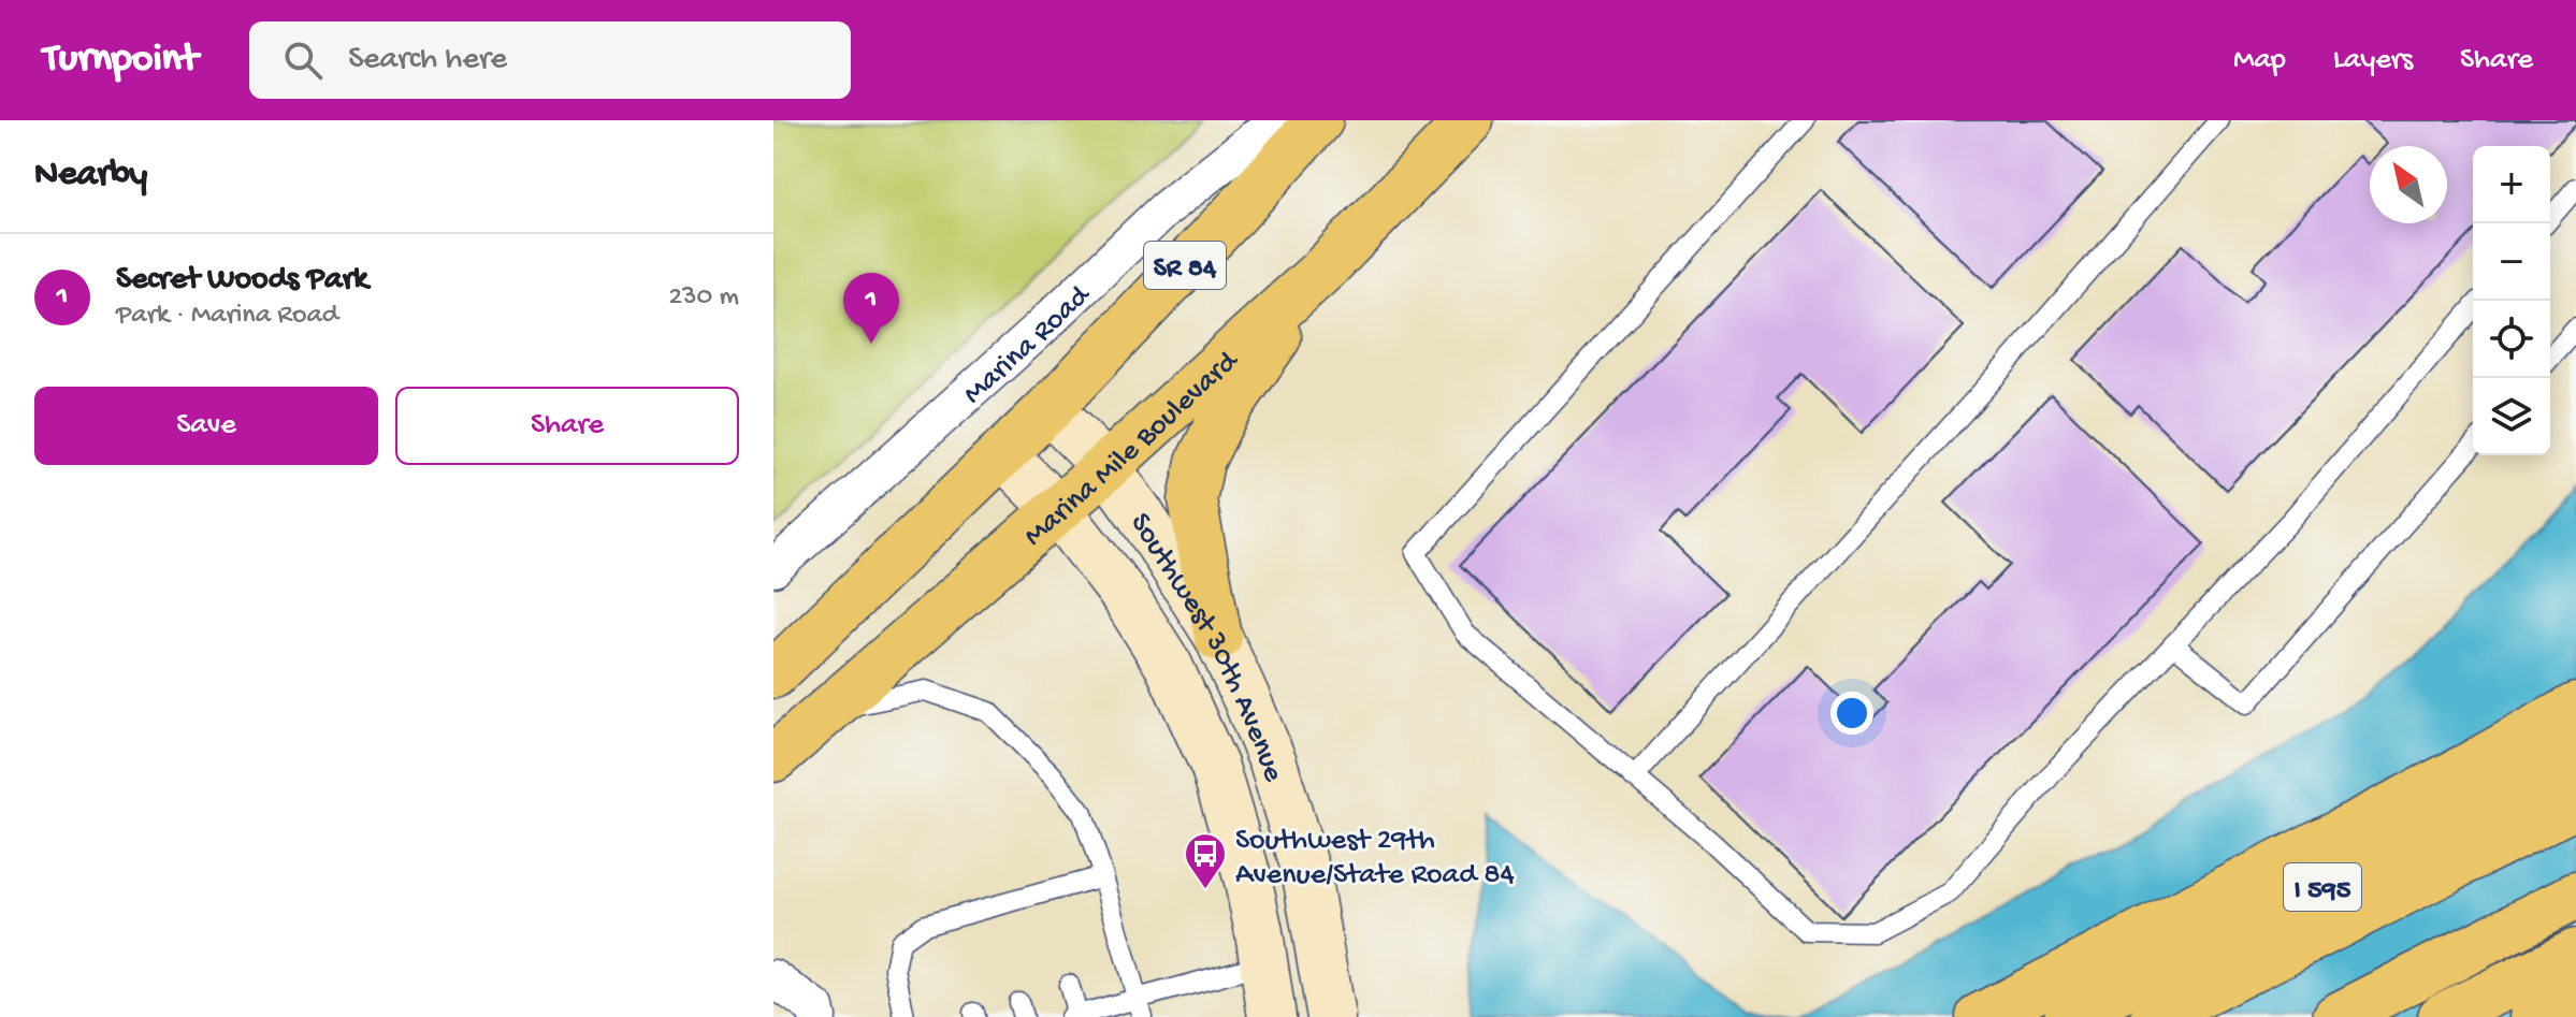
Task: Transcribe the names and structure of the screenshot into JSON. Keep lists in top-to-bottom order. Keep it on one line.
{"streets":{"main road":["SR 84","Marina Mile Boulevard","Southwest 30th Avenue","I 595"],"street":["Marina Road"]},"crossings":[["SR 84","Southwest 30th Avenue"],["Marina Mile Boulevard","Southwest 30th Avenue"]],"places":{"bus stop":["Southwest 29th Avenue/State Road 84"]},"north":"top left","page":{"header":"Turnpoint","search":"Search here","nav":["Map","Layers","Share"],"heading":"Nearby","map_buttons":["+","−"],"list":[{"mark":"1","name":"Secret Woods Park","note":"Park · Marina Road","value":"230 m"}],"pins":"1","buttons":["Save","Share"]}}
